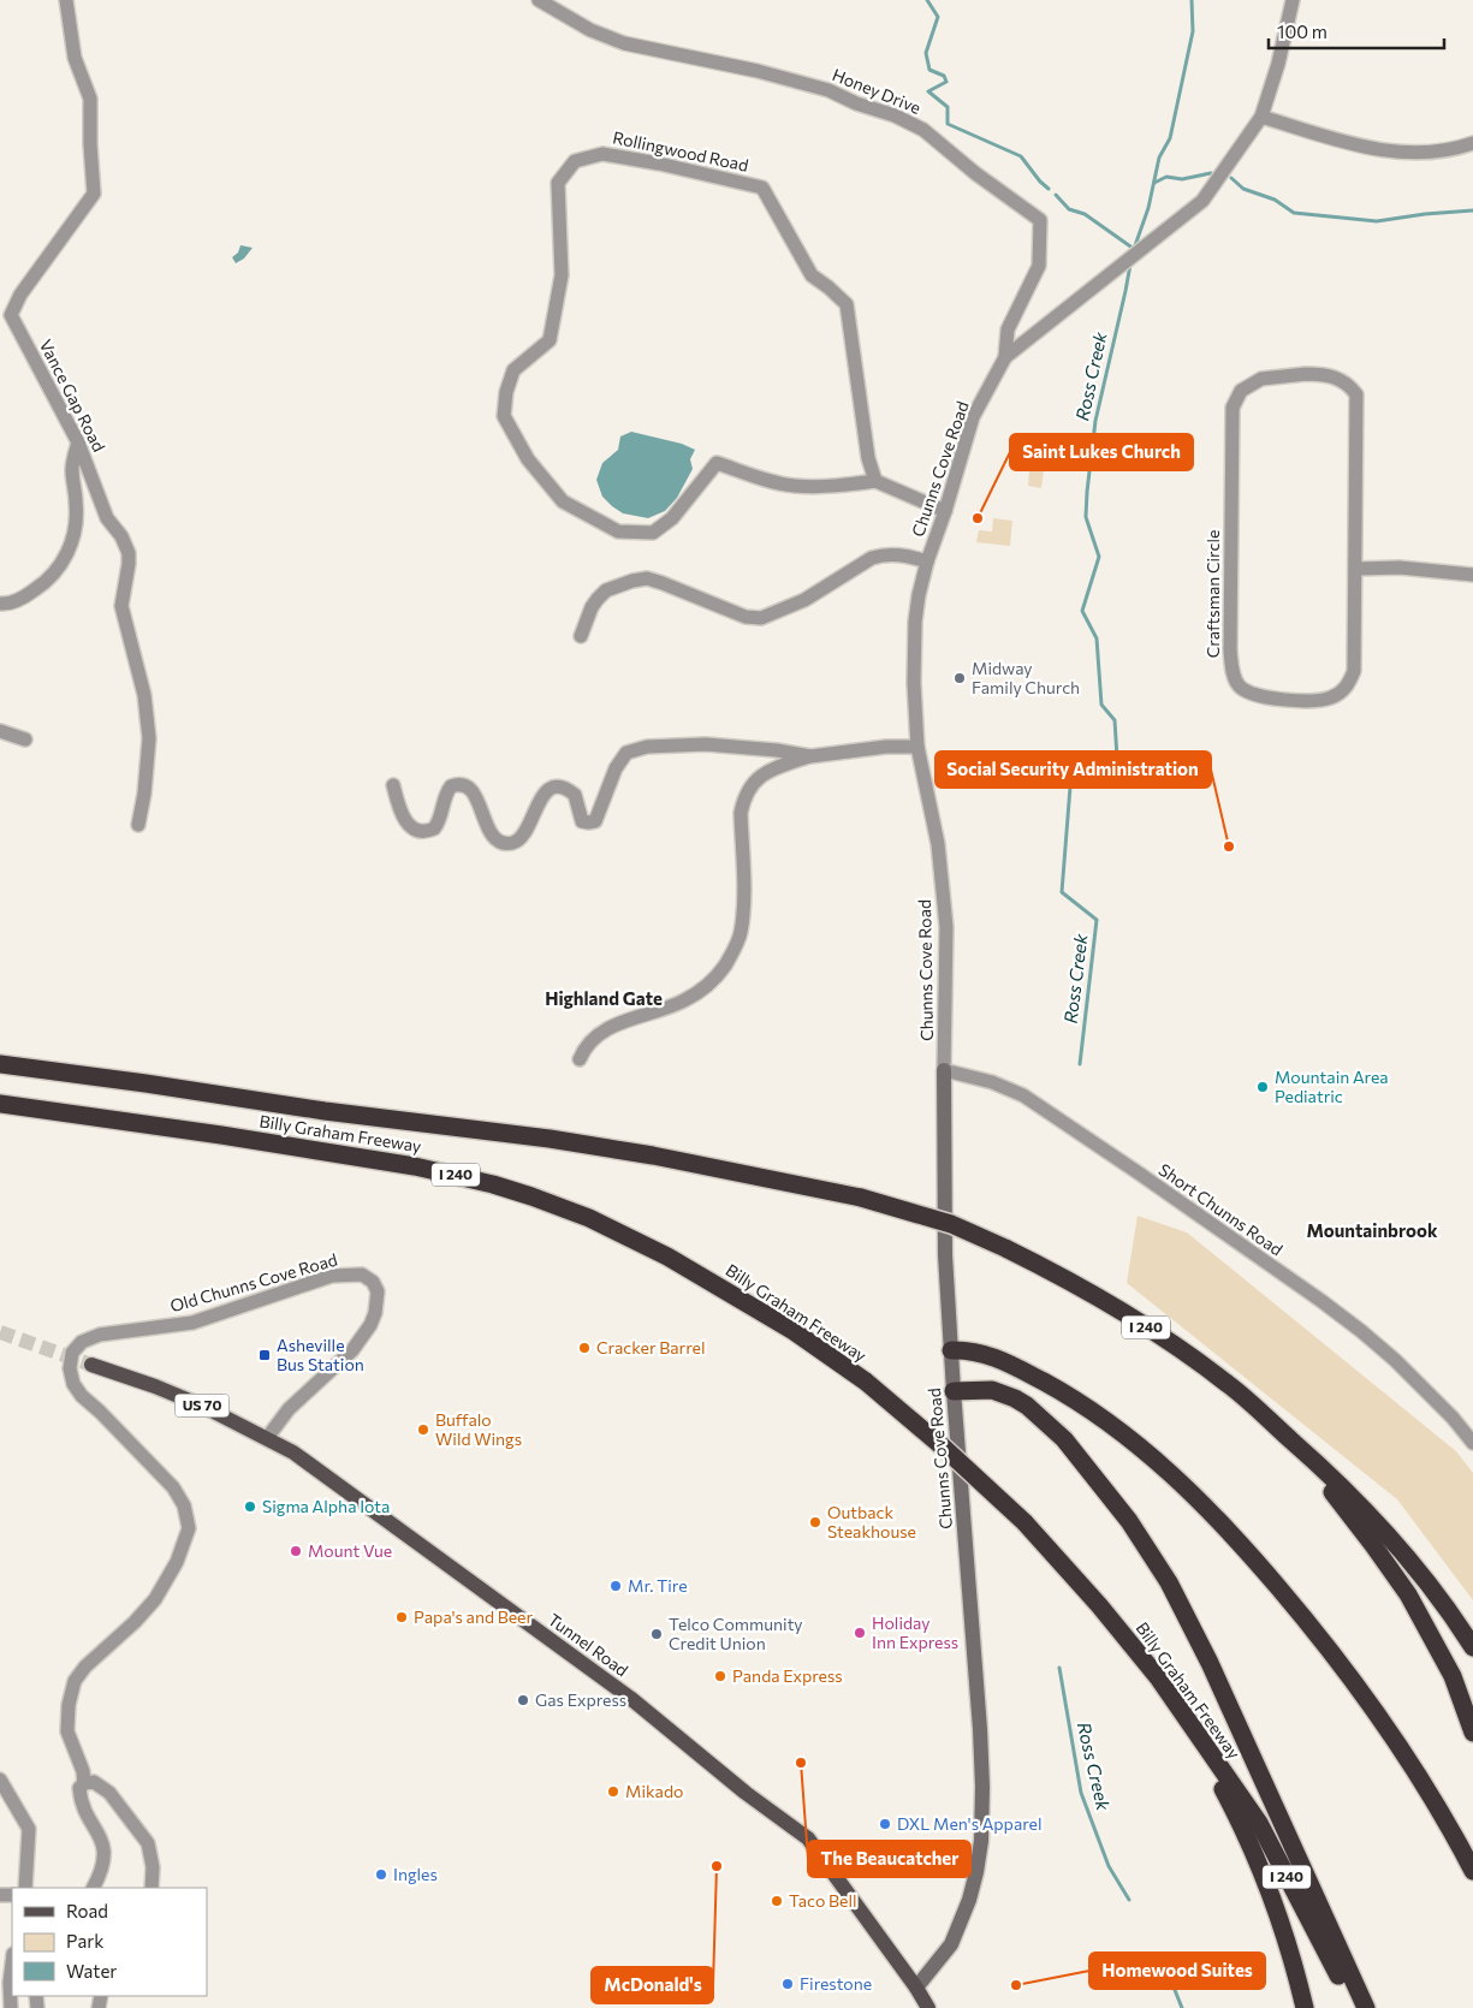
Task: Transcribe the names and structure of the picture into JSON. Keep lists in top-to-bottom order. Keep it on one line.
{"streets":{"highway":["Billy Graham Freeway","I 240"],"main road":["Chunns Cove Road","US 70","Tunnel Road"],"street":["Honey Drive","Rollingwood Road","Vance Gap Road","Craftsman Circle","Short Chunns Road","Old Chunns Cove Road"]},"crossings":[["Honey Drive","Chunns Cove Road"],["Chunns Cove Road","Short Chunns Road"],["Chunns Cove Road","Tunnel Road"],["Old Chunns Cove Road","Tunnel Road"]],"districts":["Highland Gate","Mountainbrook"],"water":["Ross Creek"],"places":{"other":["Saint Lukes Church","Midway Family Church","Social Security Administration","Mountain Area Pediatric","Cracker Barrel","Buffalo Wild Wings","Sigma Alpha Iota","Outback Steakhouse","Mount Vue","Mr. Tire","Papa's and Beer","Holiday Inn Express","Telco Community Credit Union","Panda Express","Gas Express","The Beaucatcher","Mikado","DXL Men's Apparel","McDonald's","Ingles","Taco Bell","Firestone","Homewood Suites"],"transit":["Asheville Bus Station"]},"legend":["Road","Park","Water"],"scale_bar":"100 m"}
